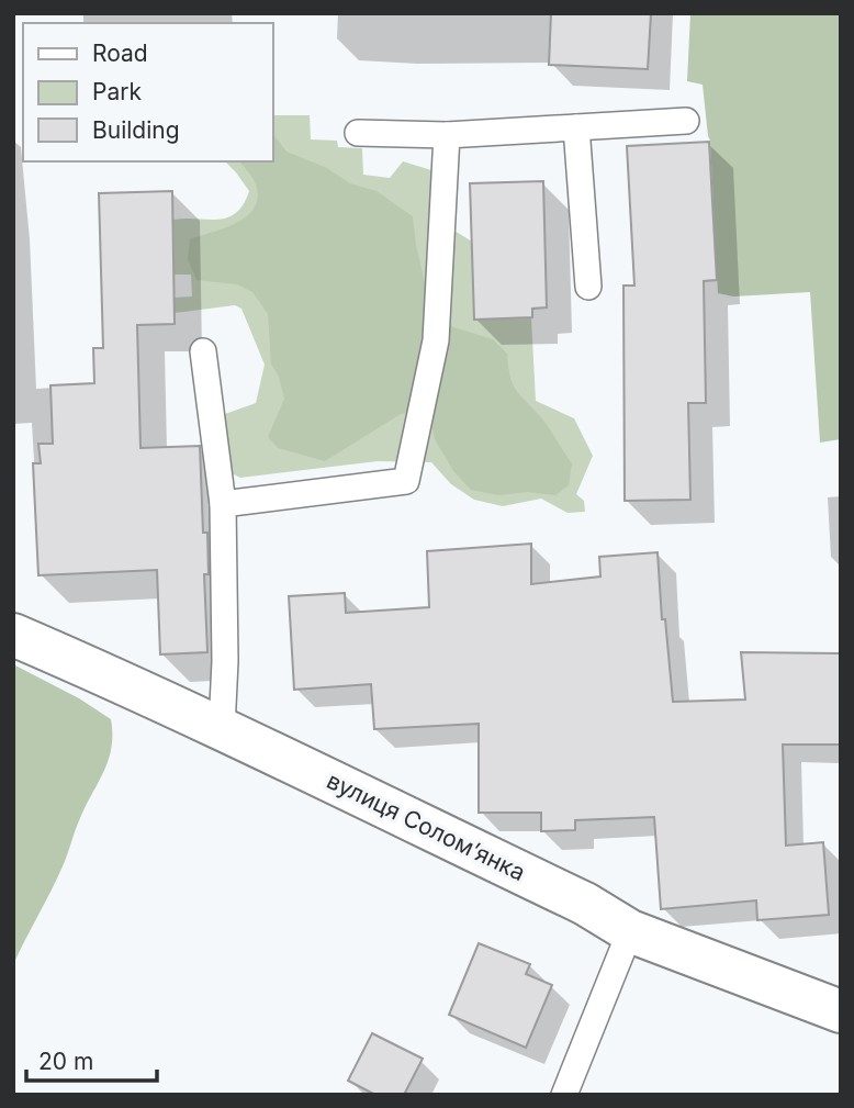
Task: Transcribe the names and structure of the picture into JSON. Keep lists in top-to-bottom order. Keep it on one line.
{"streets":{"street":["вулиця Соломʼянка"]},"legend":["Road","Park","Building"],"scale_bar":"20 m"}
